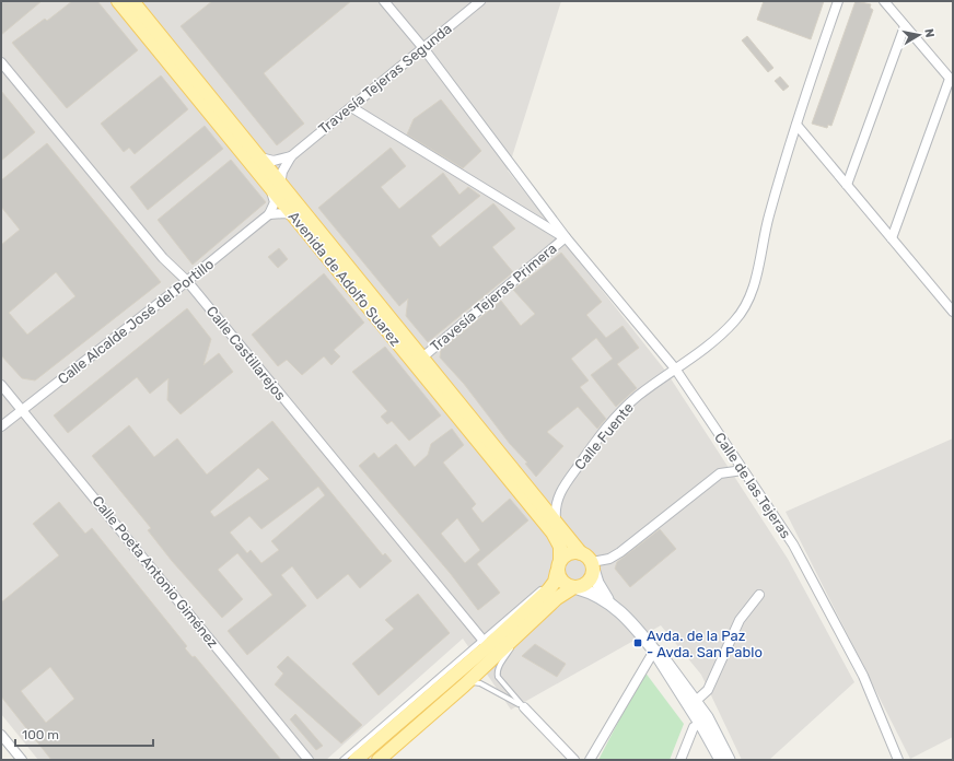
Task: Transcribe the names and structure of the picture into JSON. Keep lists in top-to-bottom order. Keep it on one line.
{"streets":{"main road":["Avenida de Adolfo Suarez"],"street":["Travesía Tejeras Segunda","Travesía Tejeras Primera","Calle Alcalde José del Portillo","Calle Castillarejos","Calle Fuente","Calle de las Tejeras","Calle Poeta Antonio Giménez"]},"crossings":[["Travesía Tejeras Segunda","Calle de las Tejeras"],["Avenida de Adolfo Suarez","Travesía Tejeras Primera"],["Avenida de Adolfo Suarez","Calle Fuente"],["Travesía Tejeras Primera","Calle de las Tejeras"],["Calle Alcalde José del Portillo","Calle Castillarejos"],["Calle Alcalde José del Portillo","Calle Poeta Antonio Giménez"],["Calle Fuente","Calle de las Tejeras"]],"places":{"transit":["Avda. de la Paz - Avda. San Pablo"]},"scale_bar":"100 m","north":"right"}
